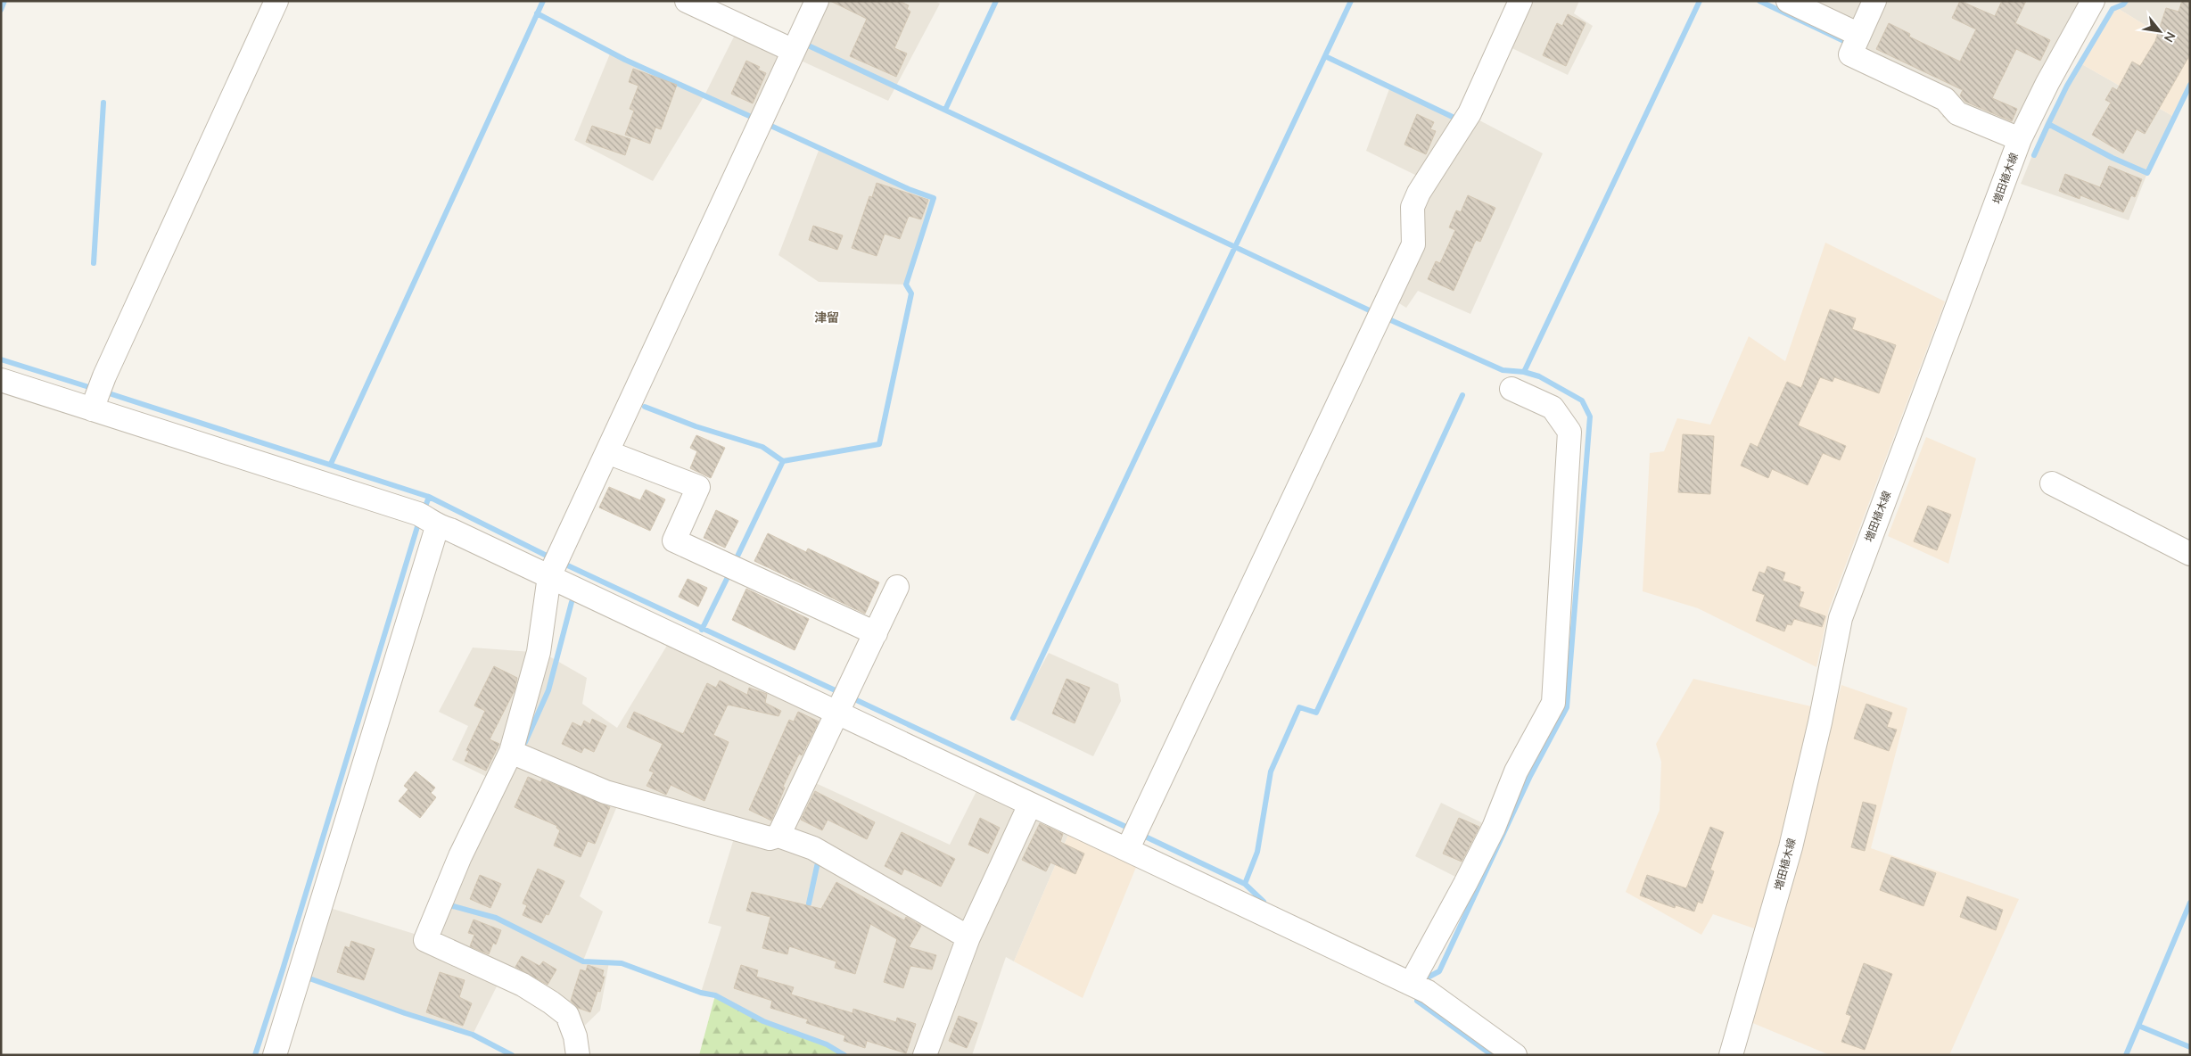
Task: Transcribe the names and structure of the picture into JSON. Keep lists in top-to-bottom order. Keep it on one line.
{"streets":{"street":["増田植木線"]},"districts":["津留"],"north":"bottom right"}
